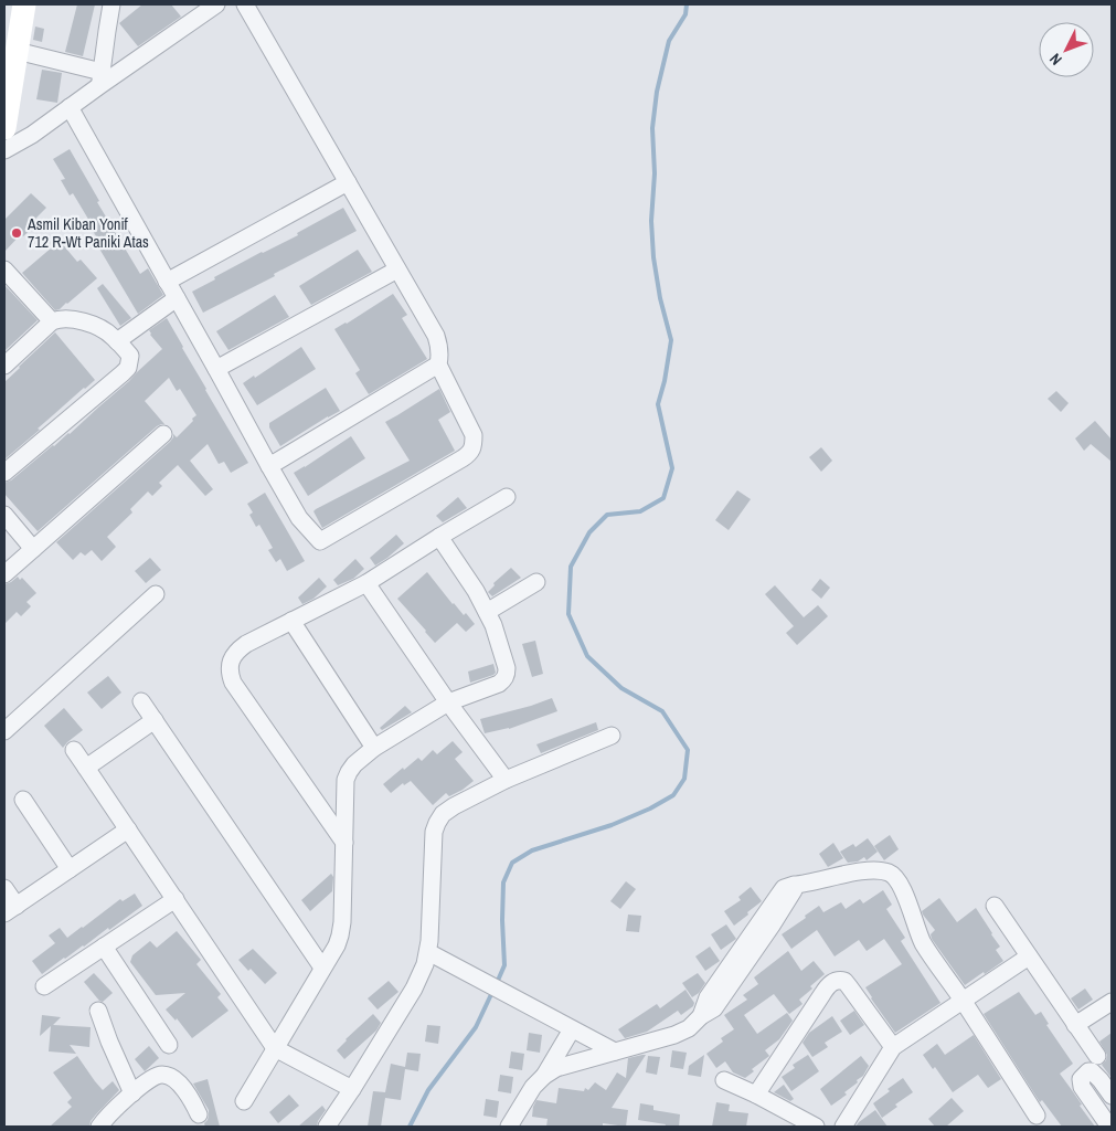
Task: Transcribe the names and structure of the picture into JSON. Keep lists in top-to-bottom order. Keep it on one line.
{"places":["Asmil Kiban Yonif 712 R-Wt Paniki Atas"],"north":"bottom left"}
